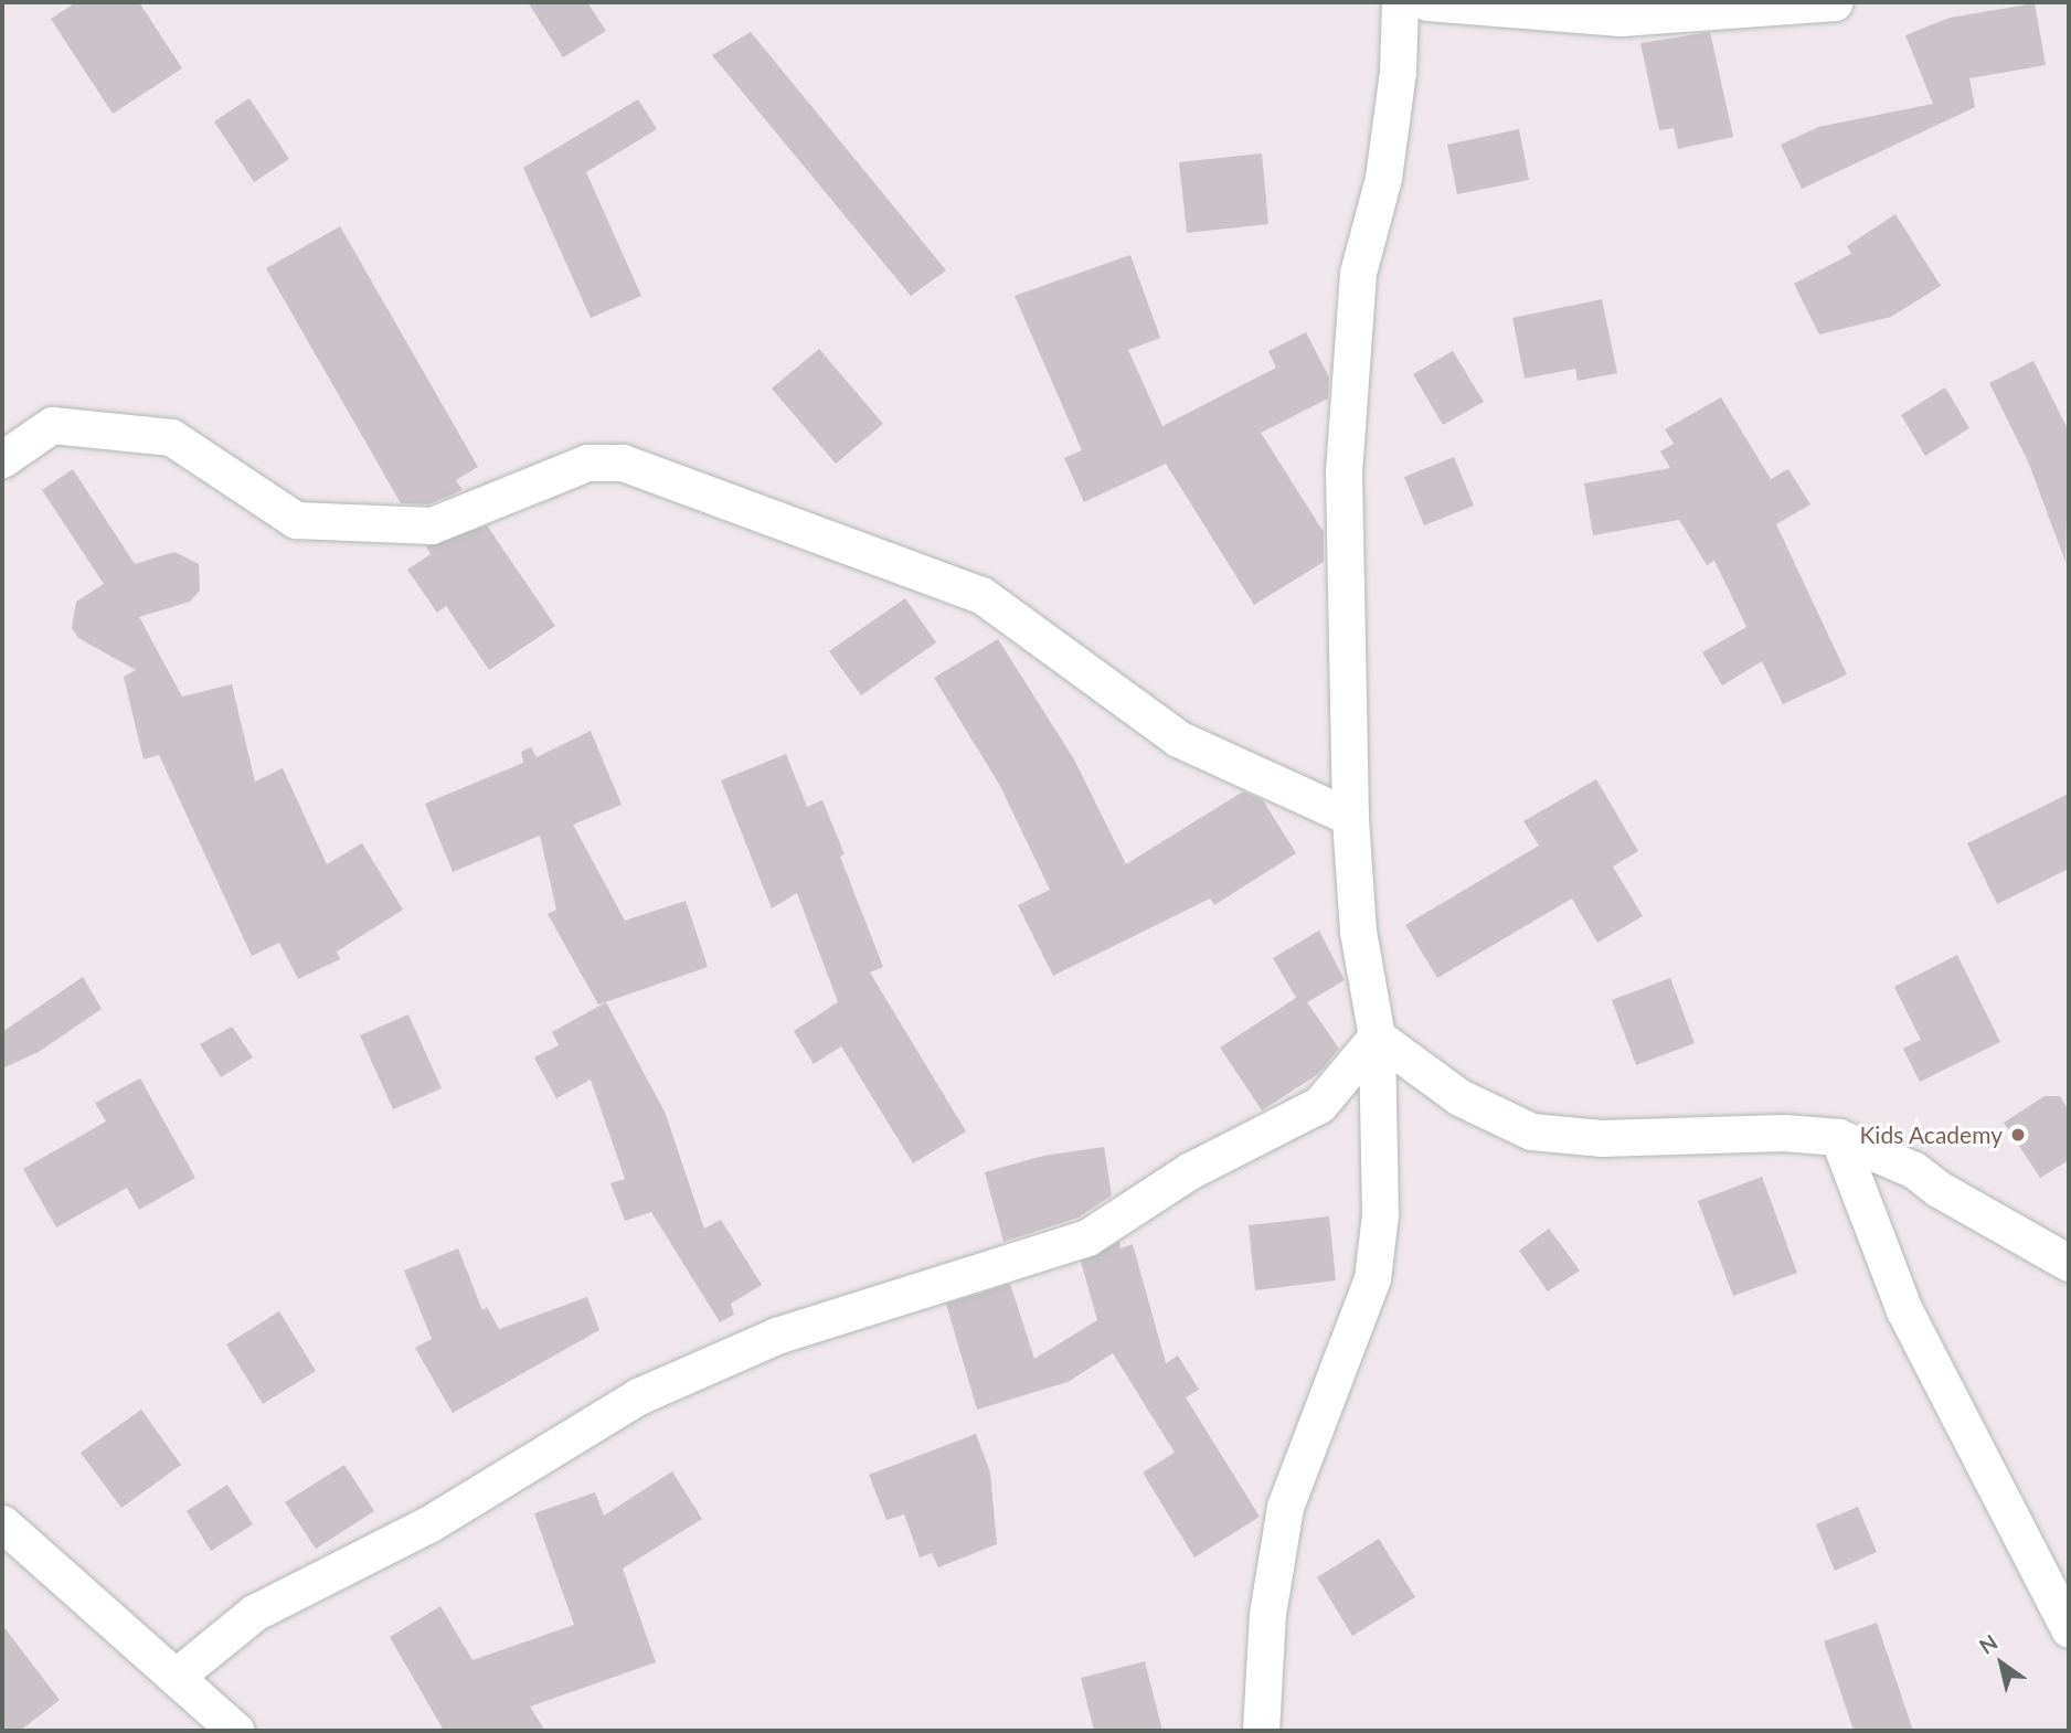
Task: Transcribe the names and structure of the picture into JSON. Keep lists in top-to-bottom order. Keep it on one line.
{"places":["Kids Academy"],"north":"top left"}
